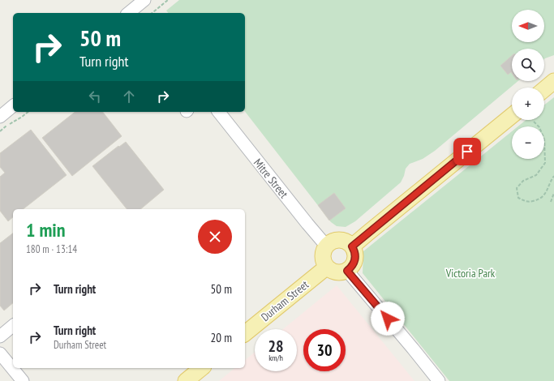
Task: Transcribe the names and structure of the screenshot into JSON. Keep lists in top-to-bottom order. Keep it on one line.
{"streets":{"main road":["Durham Street"],"street":["Mitre Street"]},"crossings":[["Mitre Street","Durham Street"]],"parks":["Victoria Park"],"north":"left","page":{"map_buttons":["+","−"],"turn":["50 m","Turn right"],"heading":["1 min","180 m · 13:14"],"list":[{"name":"Turn right","value":"50 m"},{"name":"Turn right","note":"Durham Street","value":"20 m"}],"speed":"28 km/h","limit":"30"}}
